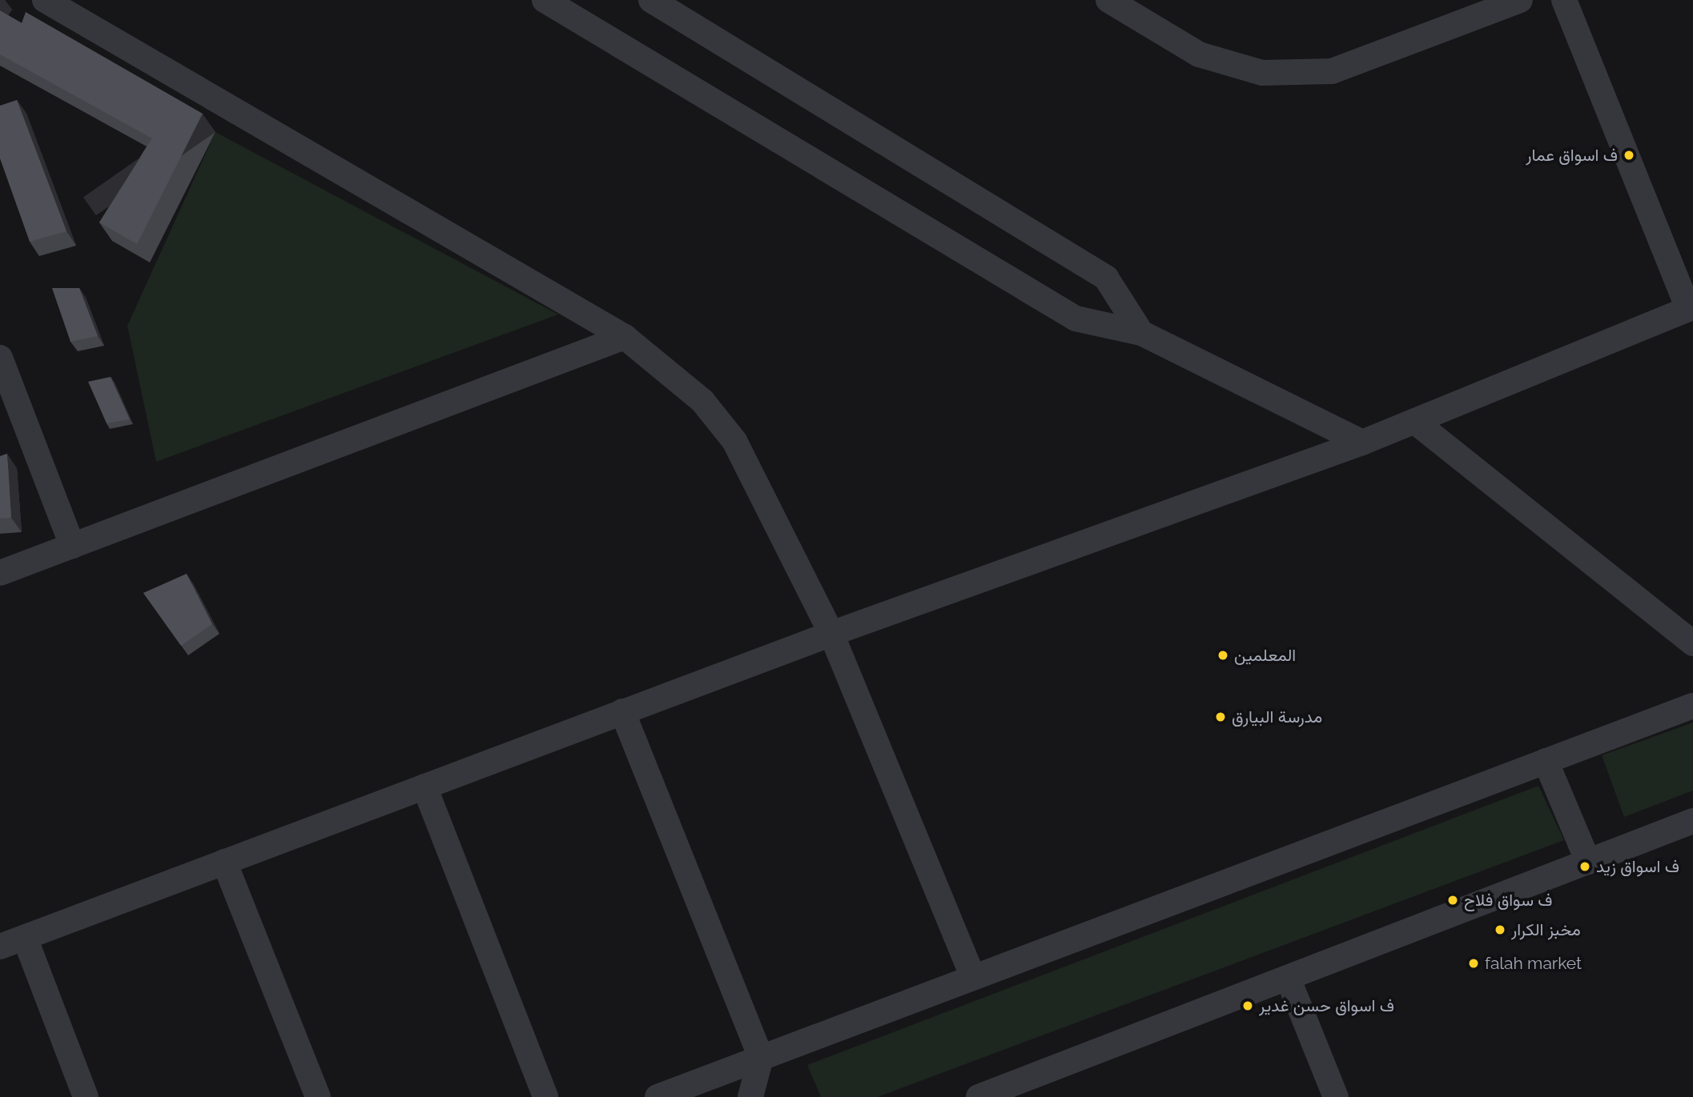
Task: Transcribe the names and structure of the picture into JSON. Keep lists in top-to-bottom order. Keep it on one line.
{"places":["ف اسواق عمار","المعلمين","مدرسة البيارق","ف اسواق زيد","ف سواق فلاح","مخبز الكرار","falah market","ف اسواق حسن غدير"]}
